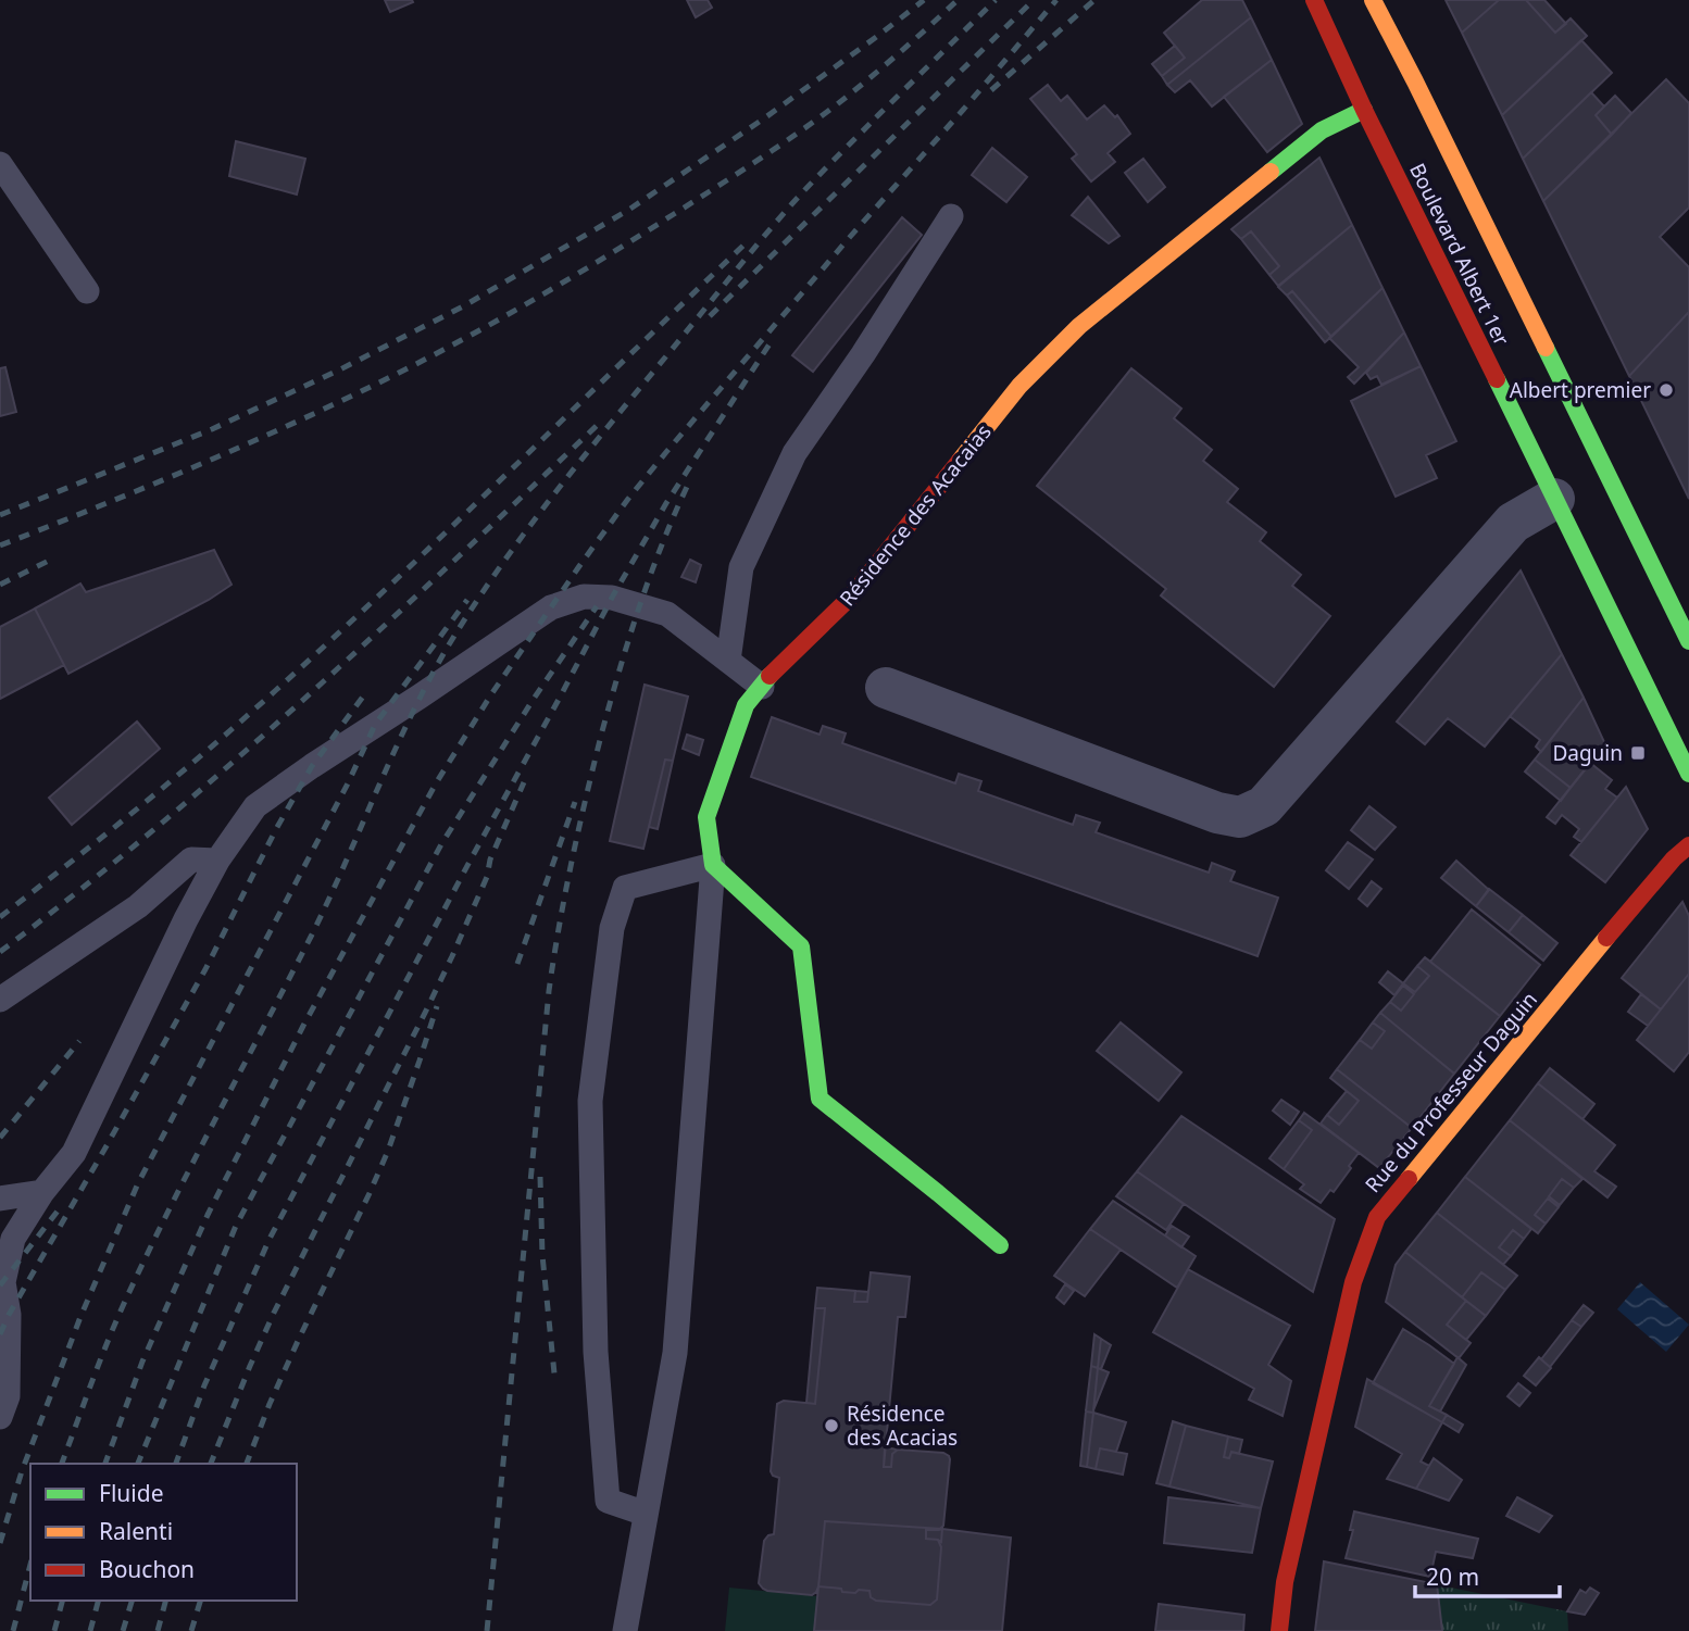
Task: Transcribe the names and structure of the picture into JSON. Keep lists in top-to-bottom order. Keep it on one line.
{"streets":{"street":["Boulevard Albert 1er","Résidence des Acacaias","Rue du Professeur Daguin"]},"crossings":[["Boulevard Albert 1er","Résidence des Acacaias"]],"places":{"other":["Albert premier","Résidence des Acacias"],"transit":["Daguin"]},"legend":["Fluide","Ralenti","Bouchon"],"scale_bar":"20 m"}
